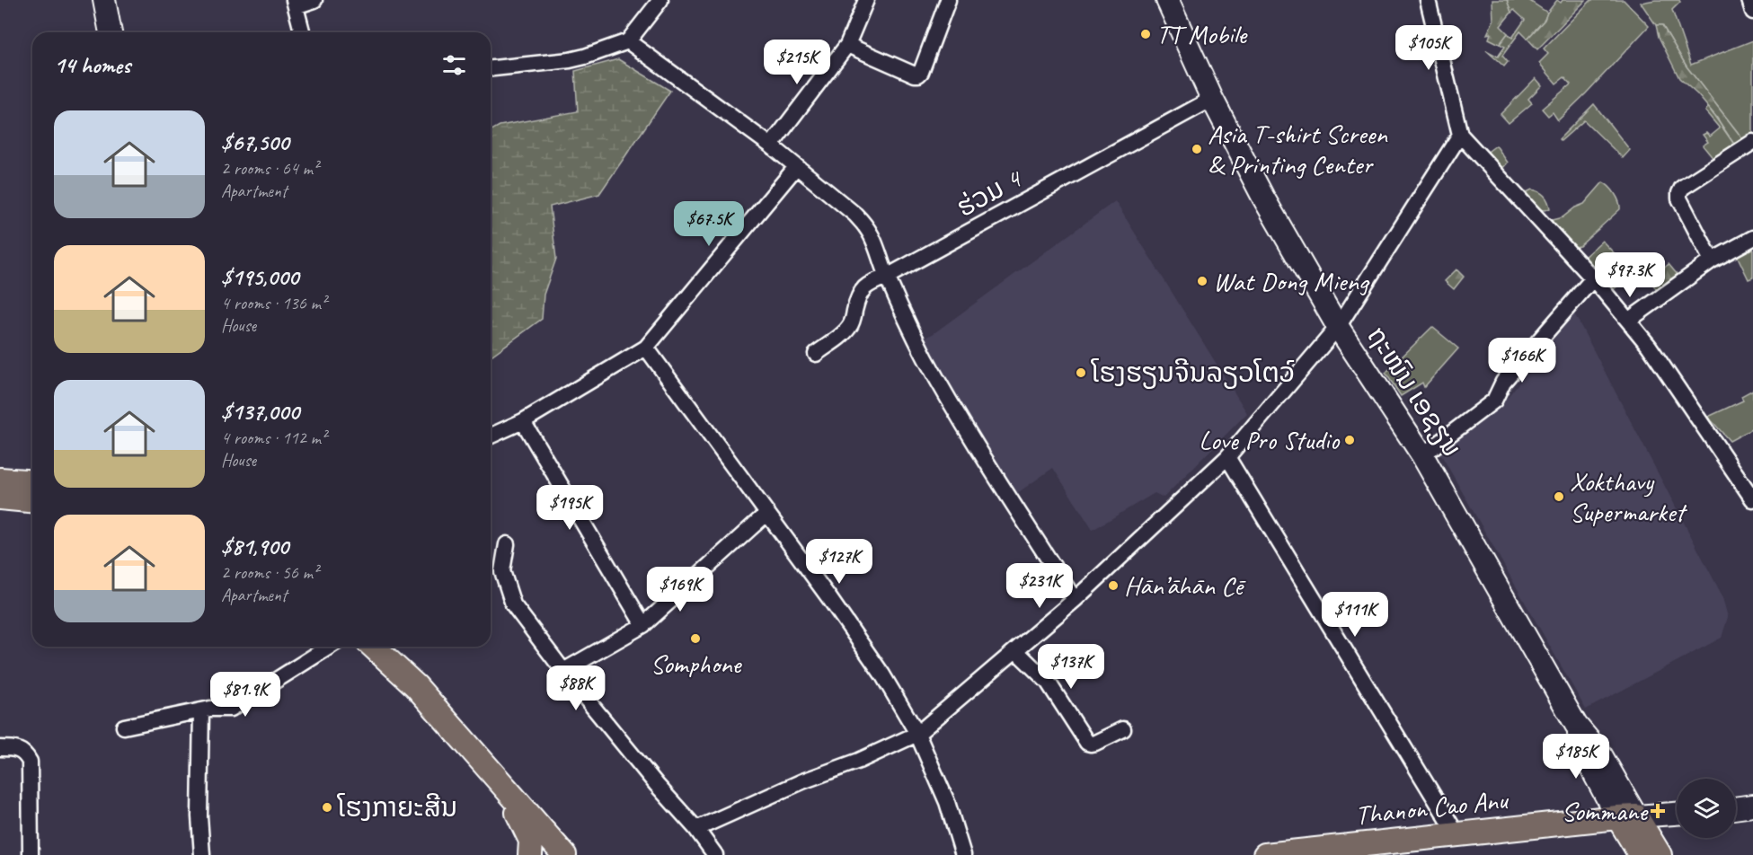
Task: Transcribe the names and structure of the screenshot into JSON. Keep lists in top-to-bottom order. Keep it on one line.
{"streets":{"main road":["ຖະໜົນ ເອຊຽນ","Thanon Cao Anu"],"street":["ຮ່ວມ 4"]},"crossings":[["ຮ່ວມ 4","ຖະໜົນ ເອຊຽນ"],["ຖະໜົນ ເອຊຽນ","Thanon Cao Anu"]],"places":{"other":["TT Mobile","Asia T-shirt Screen & Printing Center","Wat Dong Mieng","ໂຮງຮຽນຈີນລຽວໂຕວ໌","Love Pro Studio","Xokthavy Supermarket","Hān’āhān Cē","Somphone","ໂຮງກາຍະສີນ"],"health":["Sommane"]},"page":{"price":["$105K","$215K","$67.5K","$97.3K","$166K","$195K","$127K","$231K","$169K","$111K","$137K","$88K","$81.9K","$185K"],"heading":"14 homes","list":[{"name":"$67,500","note":"2 rooms · 64 m² · Apartment"},{"name":"$195,000","note":"4 rooms · 136 m² · House"},{"name":"$137,000","note":"4 rooms · 112 m² · House"},{"name":"$81,900","note":"2 rooms · 56 m² · Apartment"}]}}
